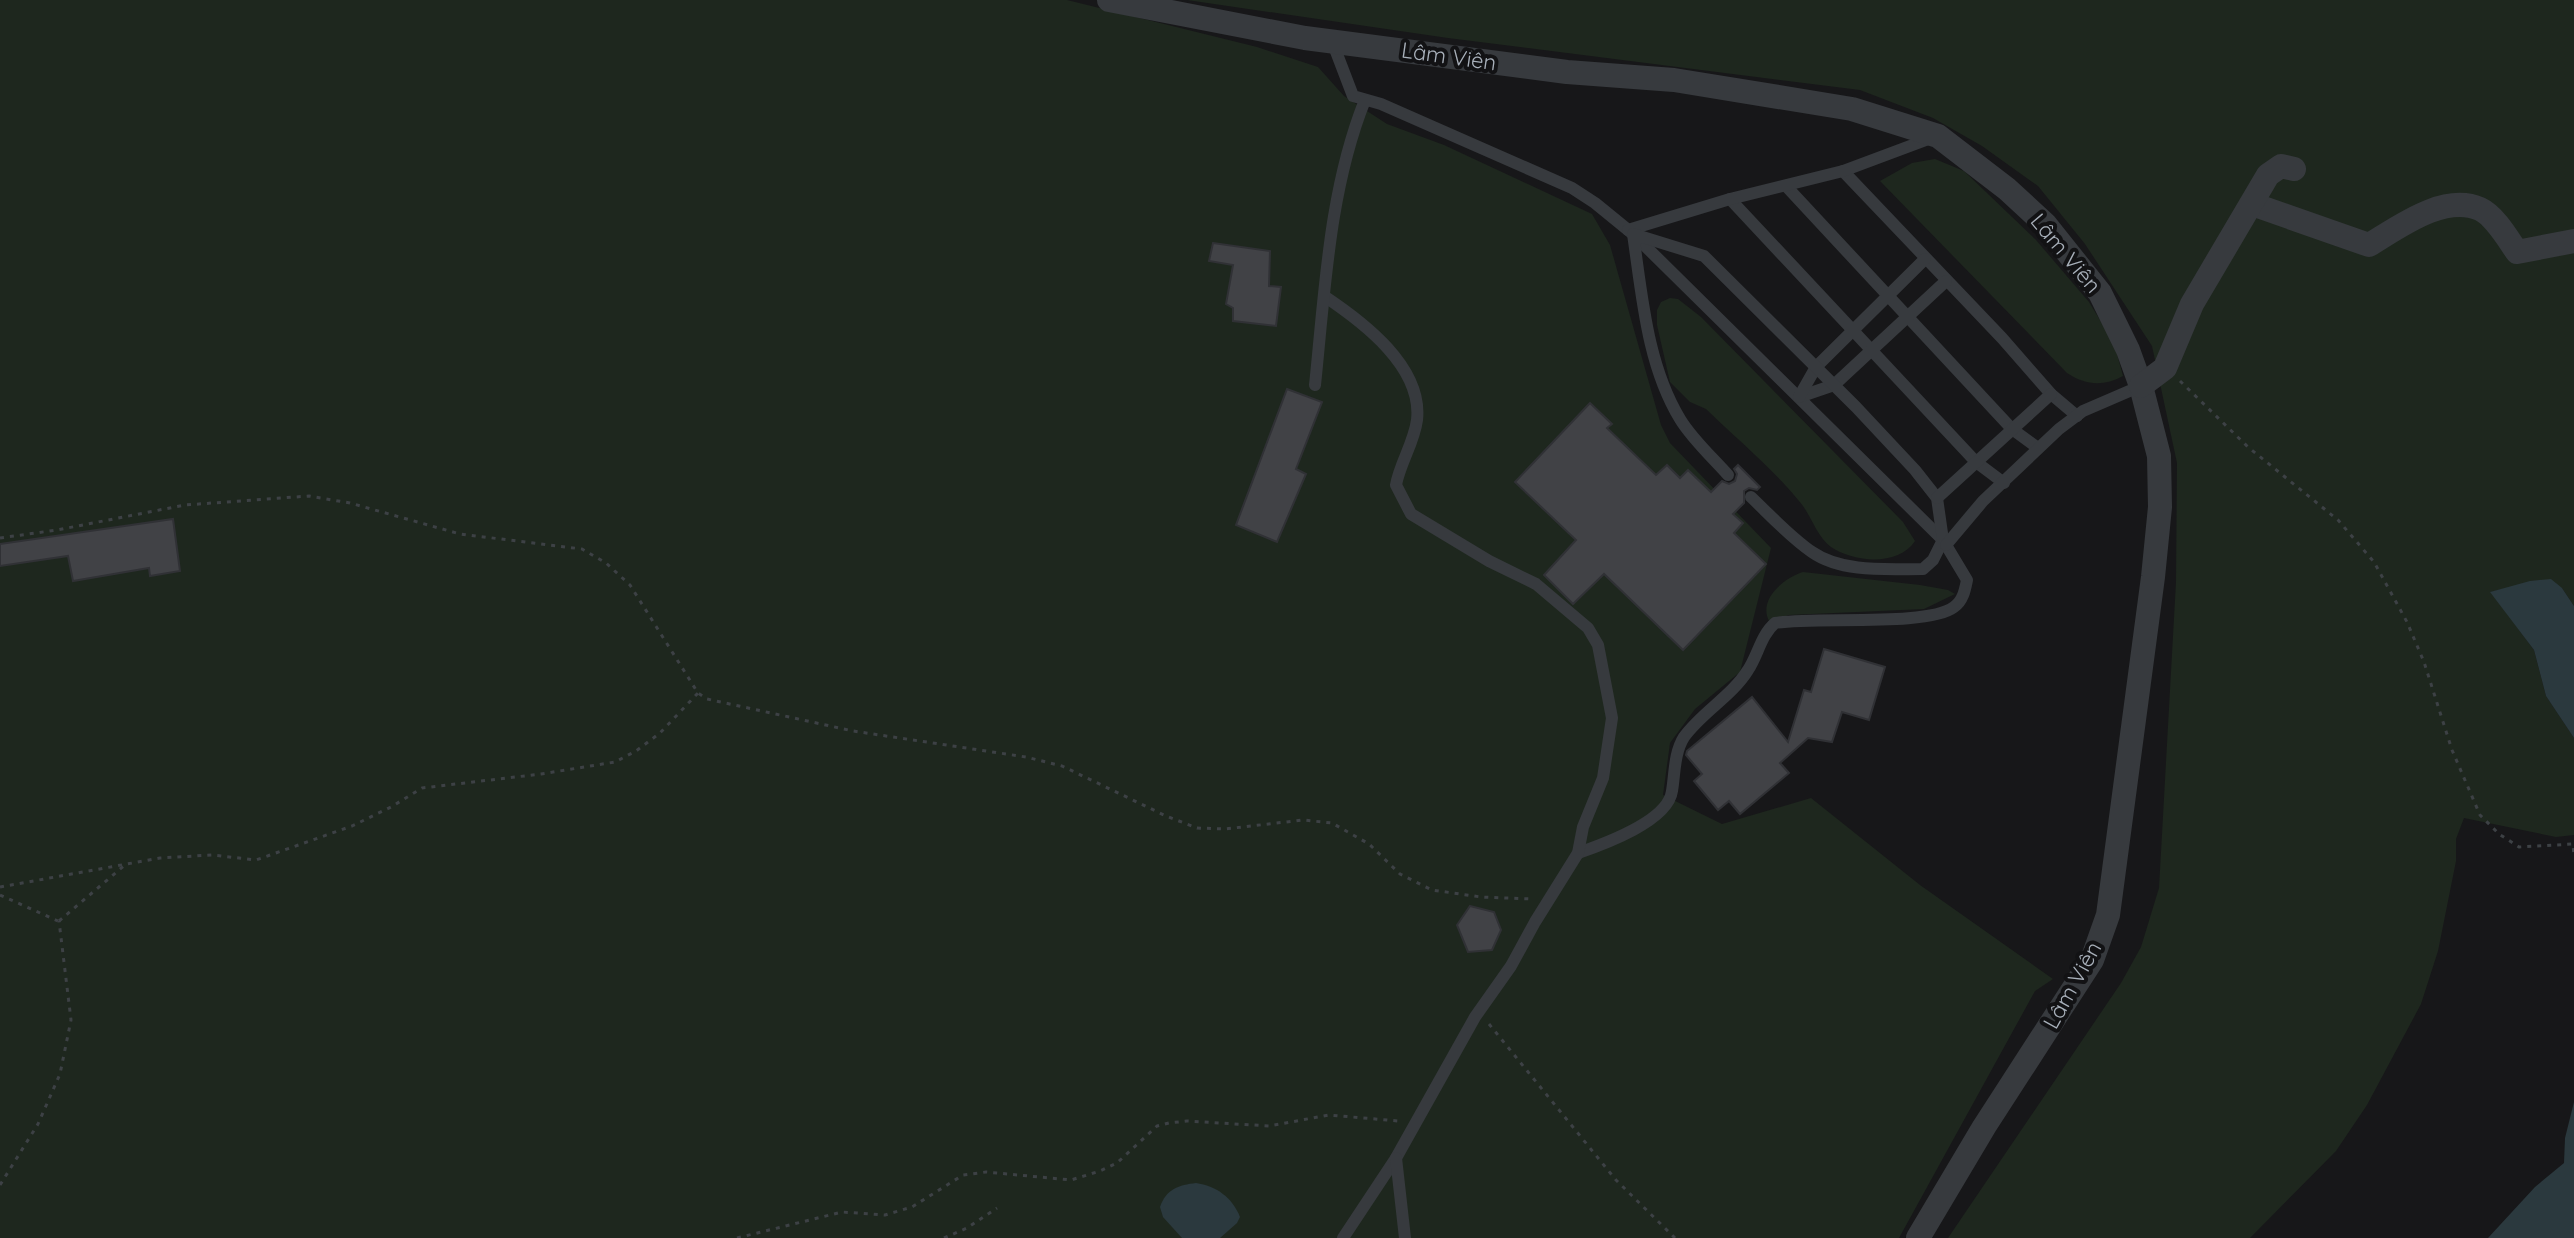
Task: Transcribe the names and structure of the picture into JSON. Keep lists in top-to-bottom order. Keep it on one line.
{"streets":{"street":["Lâm Viên"]}}
